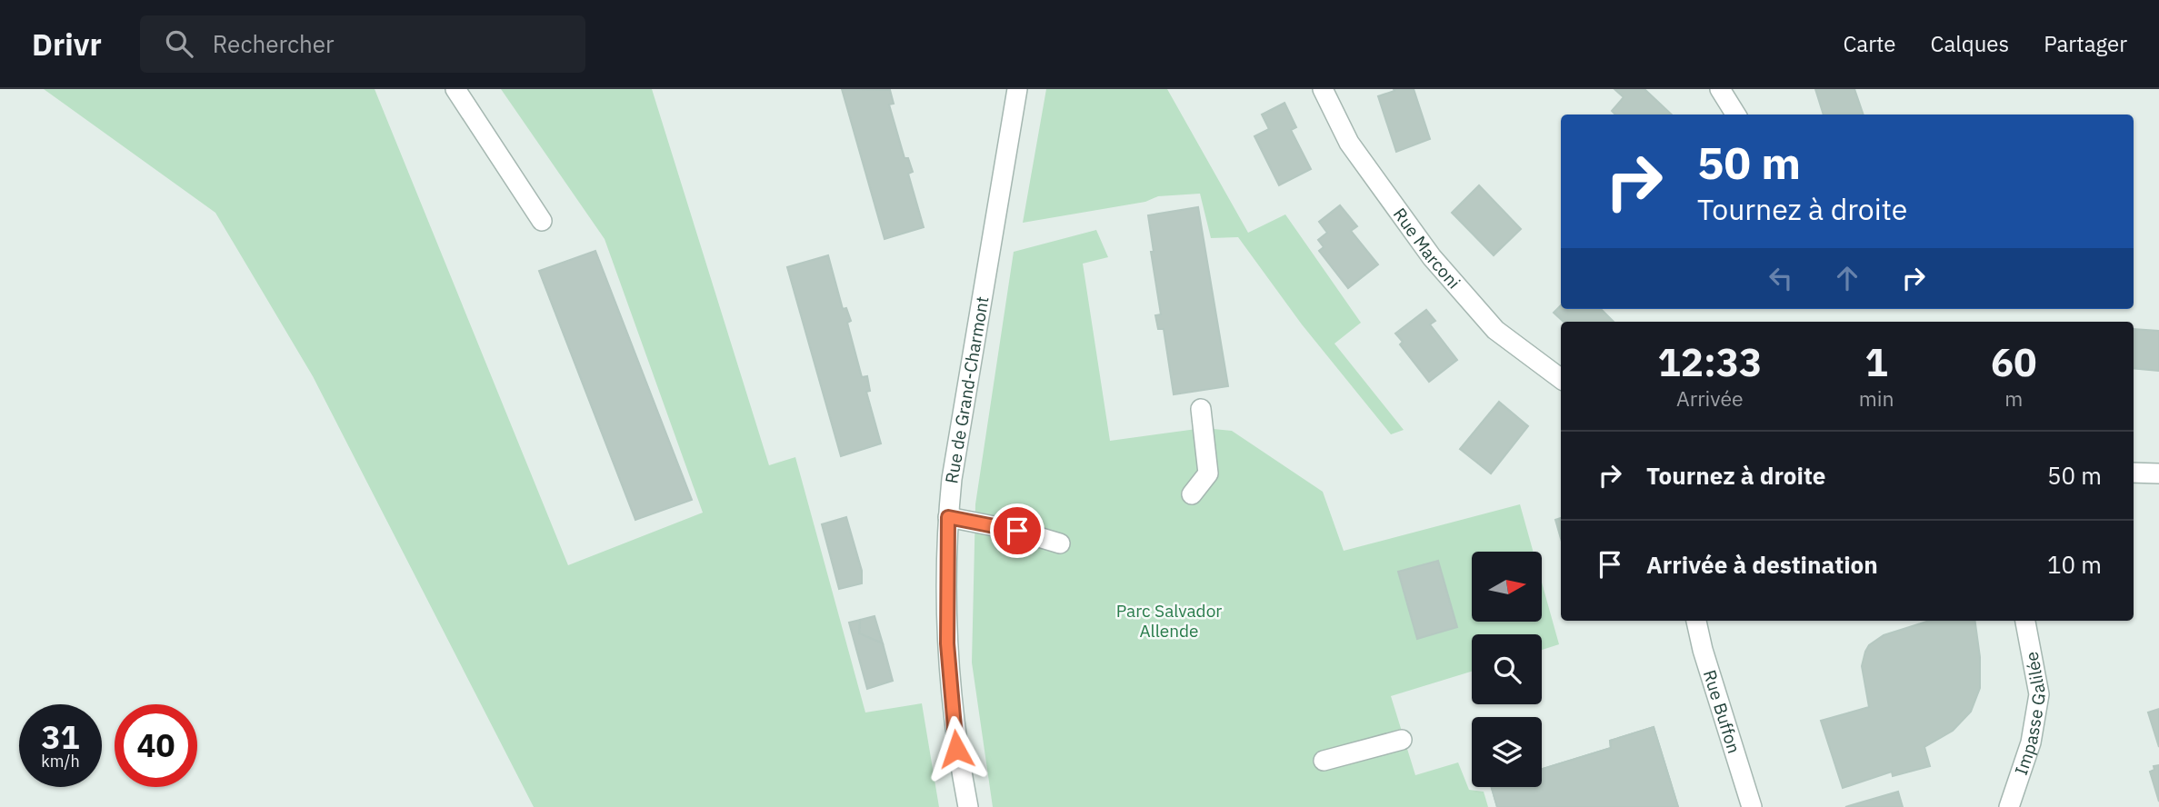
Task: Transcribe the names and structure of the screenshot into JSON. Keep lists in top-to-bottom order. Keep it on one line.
{"streets":{"street":["Rue Marconi","Rue de Grand-Charmont","Rue Buffon","Impasse Galilée"]},"parks":["Parc Salvador Allende"],"north":"right","page":{"header":"Drivr","search":"Rechercher","nav":["Carte","Calques","Partager"],"turn":["50 m","Tournez à droite"],"eta":["12:33","Arrivée","1","min","60","m"],"list":[{"name":"Tournez à droite","value":"50 m"},{"name":"Arrivée à destination","value":"10 m"}],"speed":"31 km/h","limit":"40"}}
